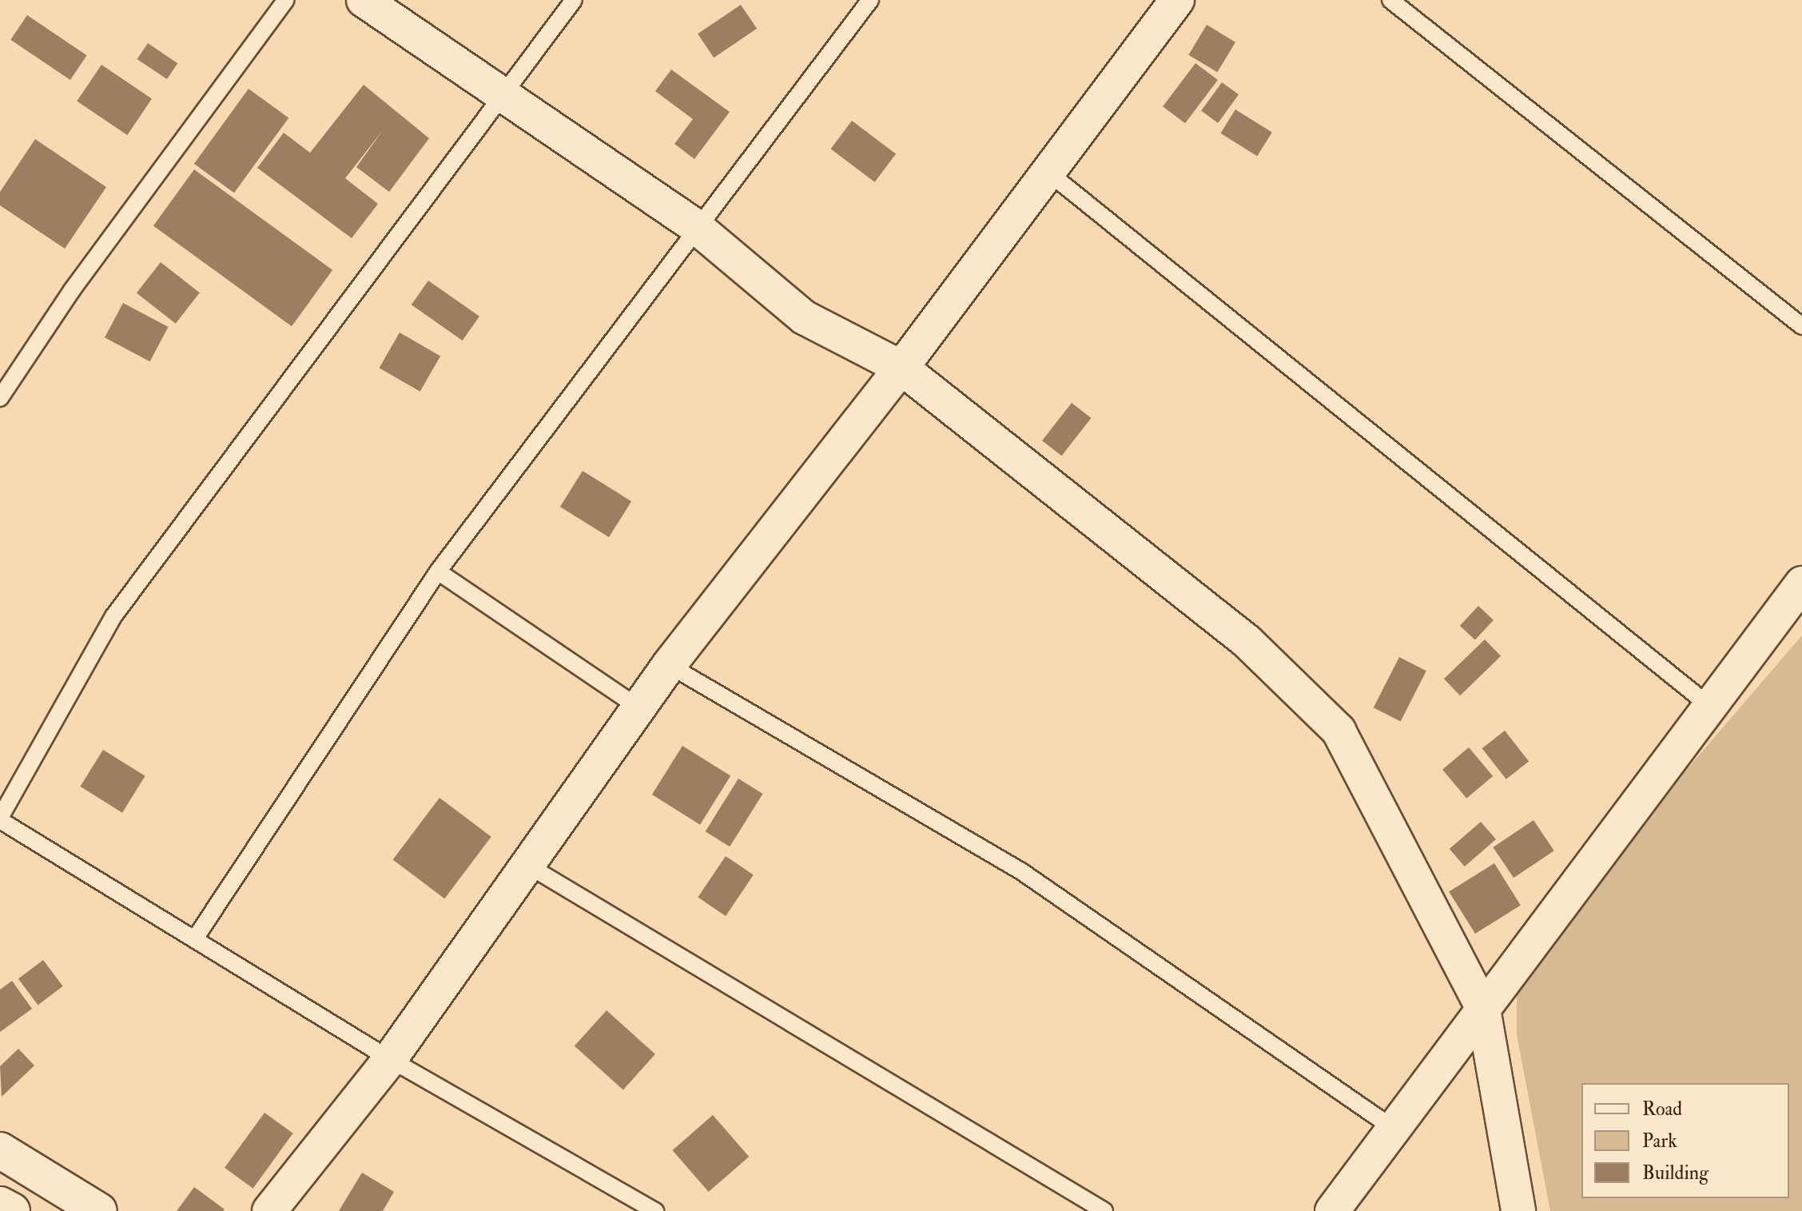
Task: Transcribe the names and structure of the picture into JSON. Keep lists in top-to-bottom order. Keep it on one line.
{"legend":["Road","Park","Building"]}
